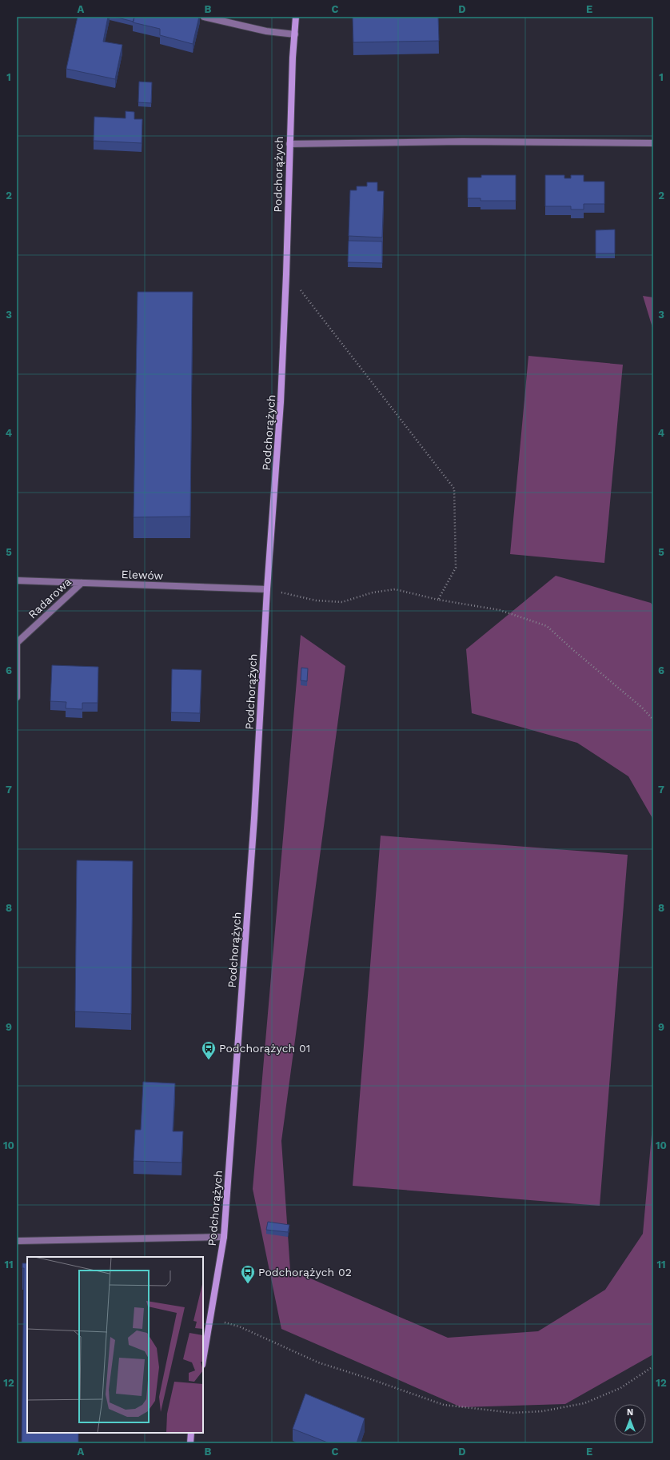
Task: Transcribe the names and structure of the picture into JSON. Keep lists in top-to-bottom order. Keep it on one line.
{"streets":{"street":["Podchorążych","Elewów","Radarowa"]},"crossings":[["Podchorążych","Elewów"],["Elewów","Radarowa"]],"places":{"bus stop":["Podchorążych 01","Podchorążych 02"]},"north":"top","grid":{"columns":["A","B","C","D","E"],"rows":["1","2","3","4","5","6","7","8","9","10","11","12"]}}
